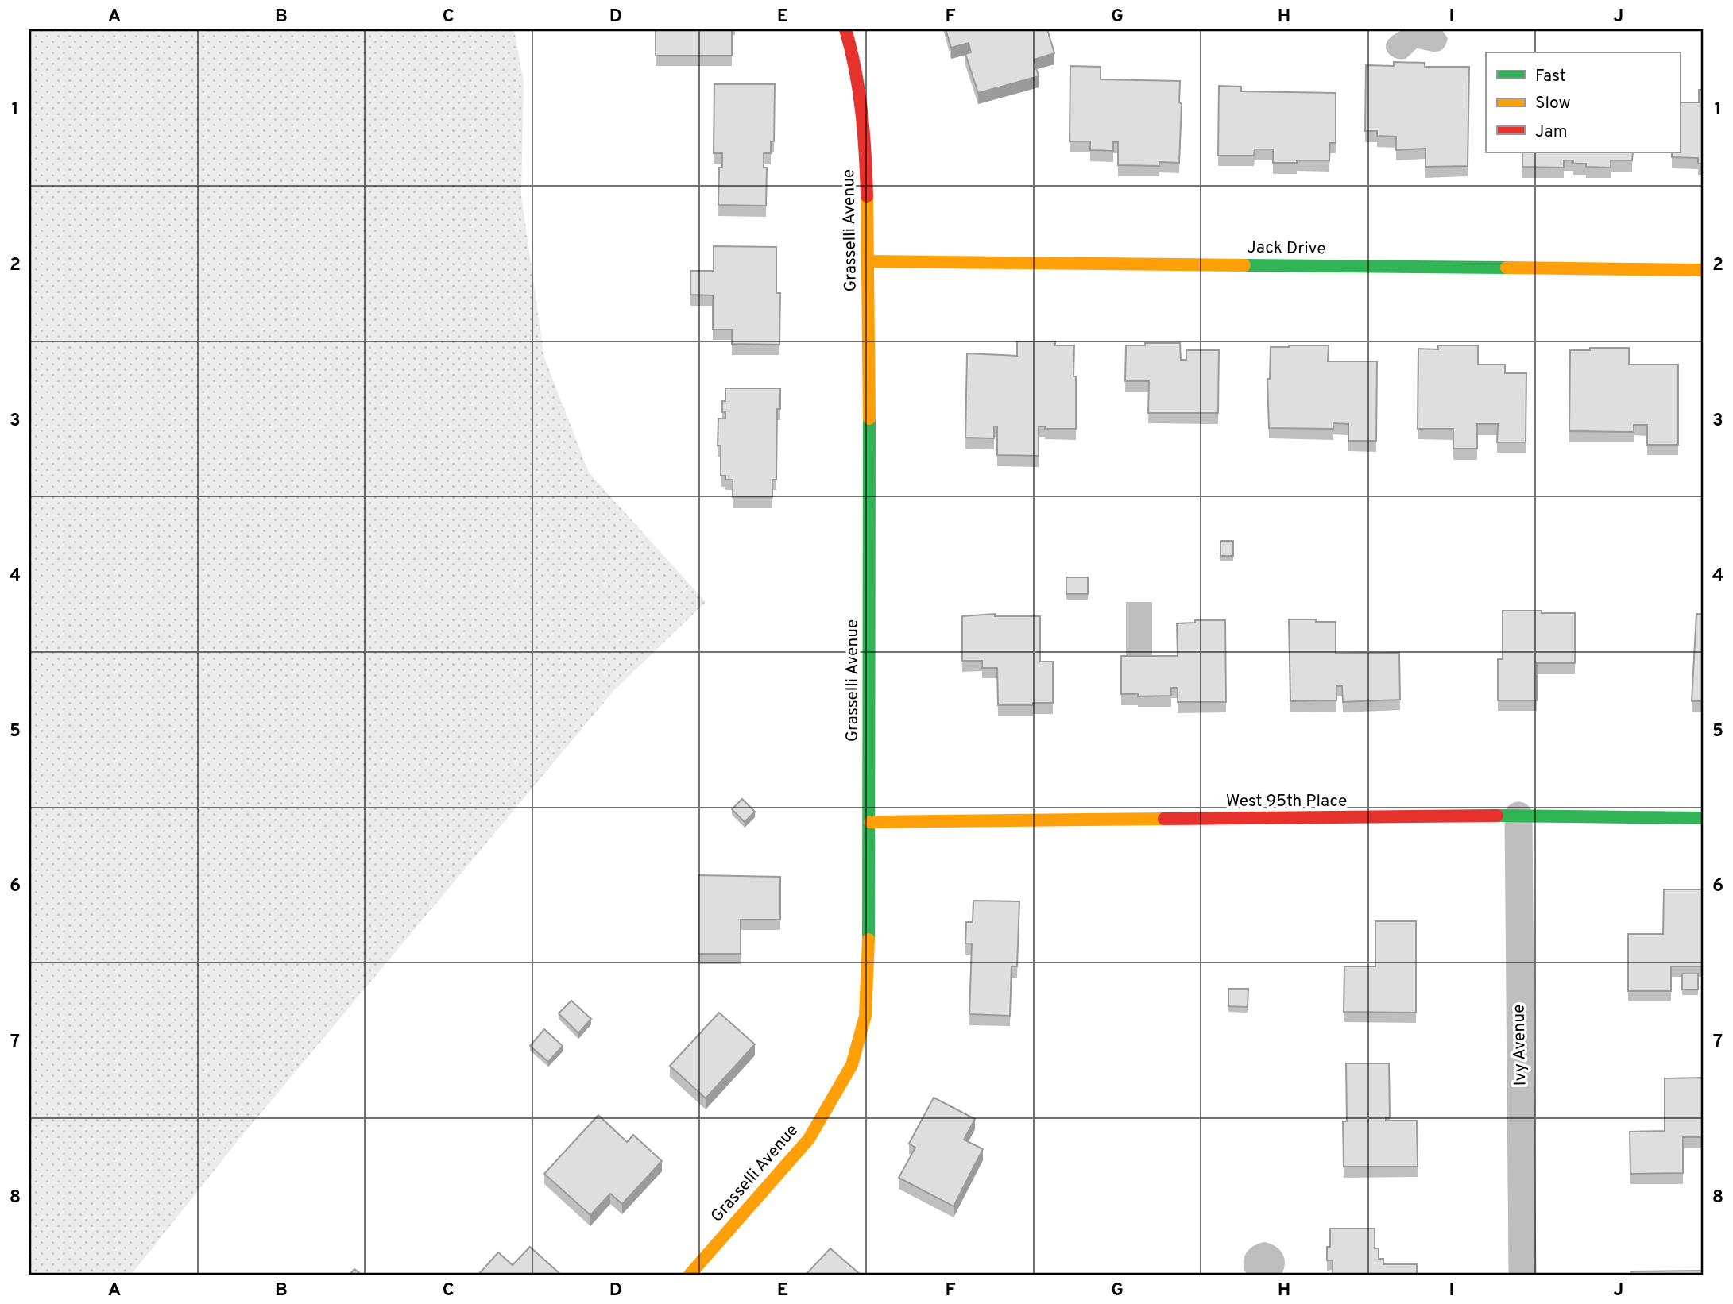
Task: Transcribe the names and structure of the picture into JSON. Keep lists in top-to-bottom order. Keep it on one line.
{"streets":{"street":["Grasselli Avenue","Jack Drive","West 95th Place","Ivy Avenue"]},"crossings":[["Grasselli Avenue","Jack Drive"],["Grasselli Avenue","West 95th Place"],["West 95th Place","Ivy Avenue"]],"legend":["Fast","Slow","Jam"],"grid":{"columns":["A","B","C","D","E","F","G","H","I","J"],"rows":["1","2","3","4","5","6","7","8"]}}
